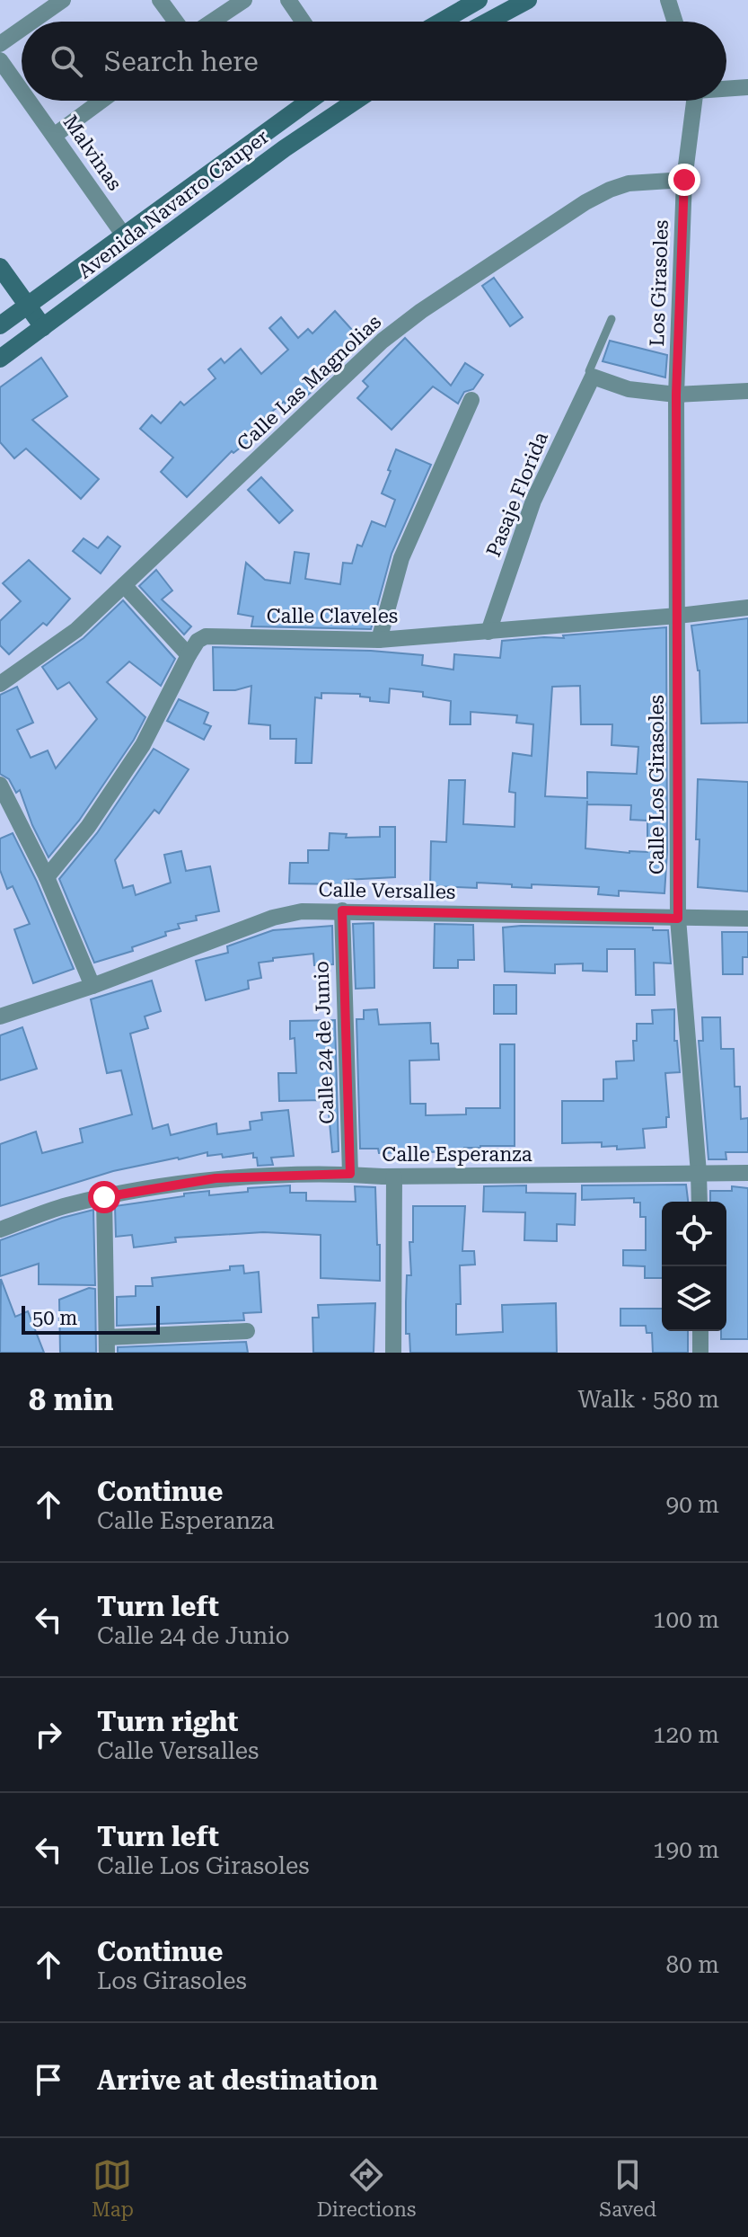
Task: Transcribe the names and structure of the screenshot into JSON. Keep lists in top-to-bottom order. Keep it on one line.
{"streets":{"street":["Malvinas","Avenida Navarro Cauper","Los Girasoles","Calle Las Magnolias","Pasaje Florida","Calle Claveles","Calle Los Girasoles","Calle Versalles","Calle 24 de Junio","Calle Esperanza"]},"crossings":[["Los Girasoles","Calle Las Magnolias"],["Los Girasoles","Calle Los Girasoles"],["Pasaje Florida","Calle Claveles"],["Calle Claveles","Calle Los Girasoles"],["Calle Los Girasoles","Calle Versalles"],["Calle Los Girasoles","Calle Esperanza"],["Calle Versalles","Calle 24 de Junio"],["Calle 24 de Junio","Calle Esperanza"]],"scale_bar":"50 m","page":{"search":"Search here","scale":"50 m","heading":["8 min","Walk · 580 m"],"list":[["Continue","Calle Esperanza","90 m"],["Turn left","Calle 24 de Junio","100 m"],["Turn right","Calle Versalles","120 m"],["Turn left","Calle Los Girasoles","190 m"],["Continue","Los Girasoles","80 m"],"Arrive at destination"],"nav":["Map","Directions","Saved"]}}
